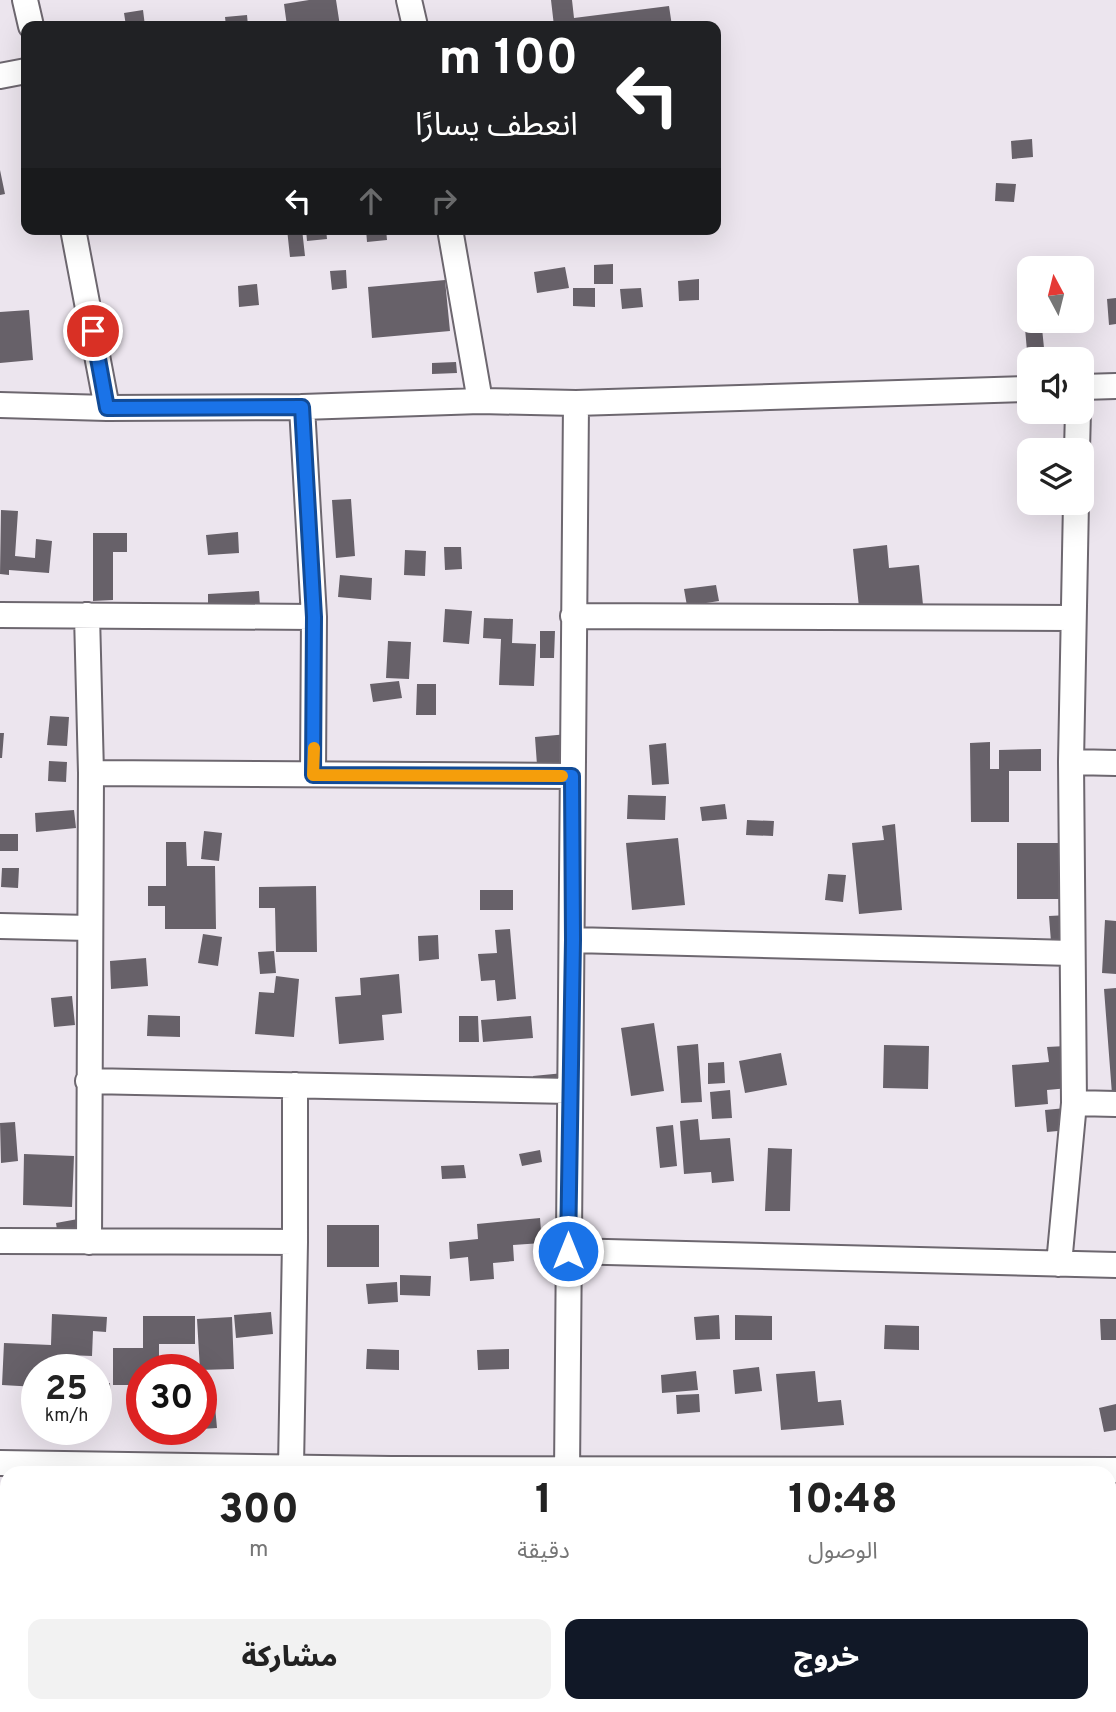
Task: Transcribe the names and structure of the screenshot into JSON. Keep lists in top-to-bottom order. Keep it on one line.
{"north":"top","page":{"turn":["100 m","انعطف يسارًا"],"speed":"25 km/h","limit":"30","eta":["10:48","الوصول","1","دقيقة","300","m"],"buttons":["خروج","مشاركة"]}}
